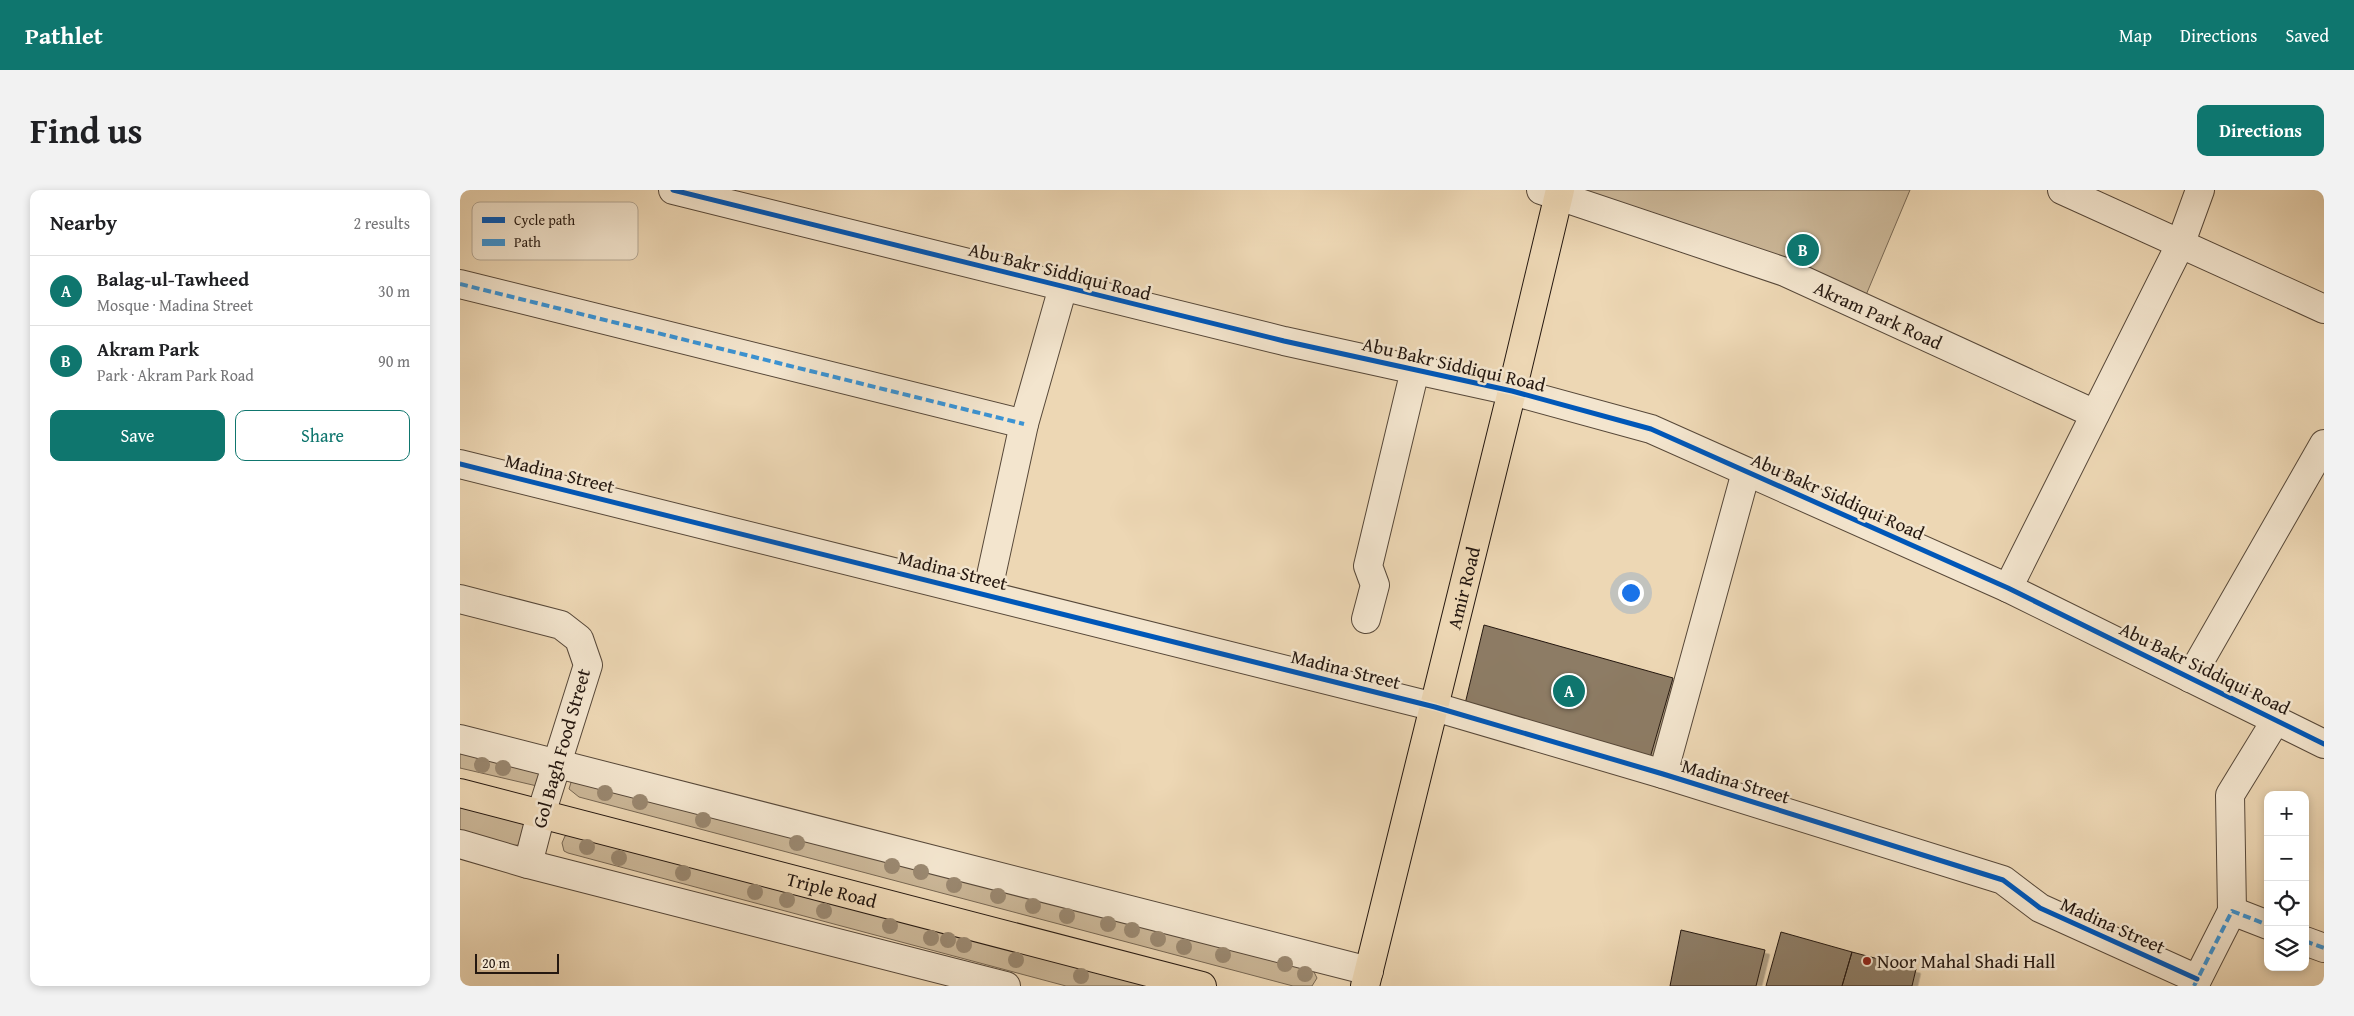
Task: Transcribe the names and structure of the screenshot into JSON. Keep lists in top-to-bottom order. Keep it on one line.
{"streets":{"main road":["Amir Road","Triple Road"],"street":["Abu Bakr Siddiqui Road","Akram Park Road","Madina Street","Gol Bagh Food Street"]},"crossings":[["Abu Bakr Siddiqui Road","Amir Road"],["Akram Park Road","Amir Road"],["Madina Street","Amir Road"],["Gol Bagh Food Street","Triple Road"]],"places":["Noor Mahal Shadi Hall"],"legend":["Cycle path","Path"],"scale_bar":"20 m","page":{"header":"Pathlet","nav":["Map","Directions","Saved"],"title":"Find us","buttons":["Directions",["Save","Share"]],"heading":["Nearby","2 results"],"pins":["B","A"],"list":[{"mark":"A","name":"Balag-ul-Tawheed","note":"Mosque · Madina Street","value":"30 m"},{"mark":"B","name":"Akram Park","note":"Park · Akram Park Road","value":"90 m"}],"map_buttons":["+","−"],"scale":"20 m"}}
